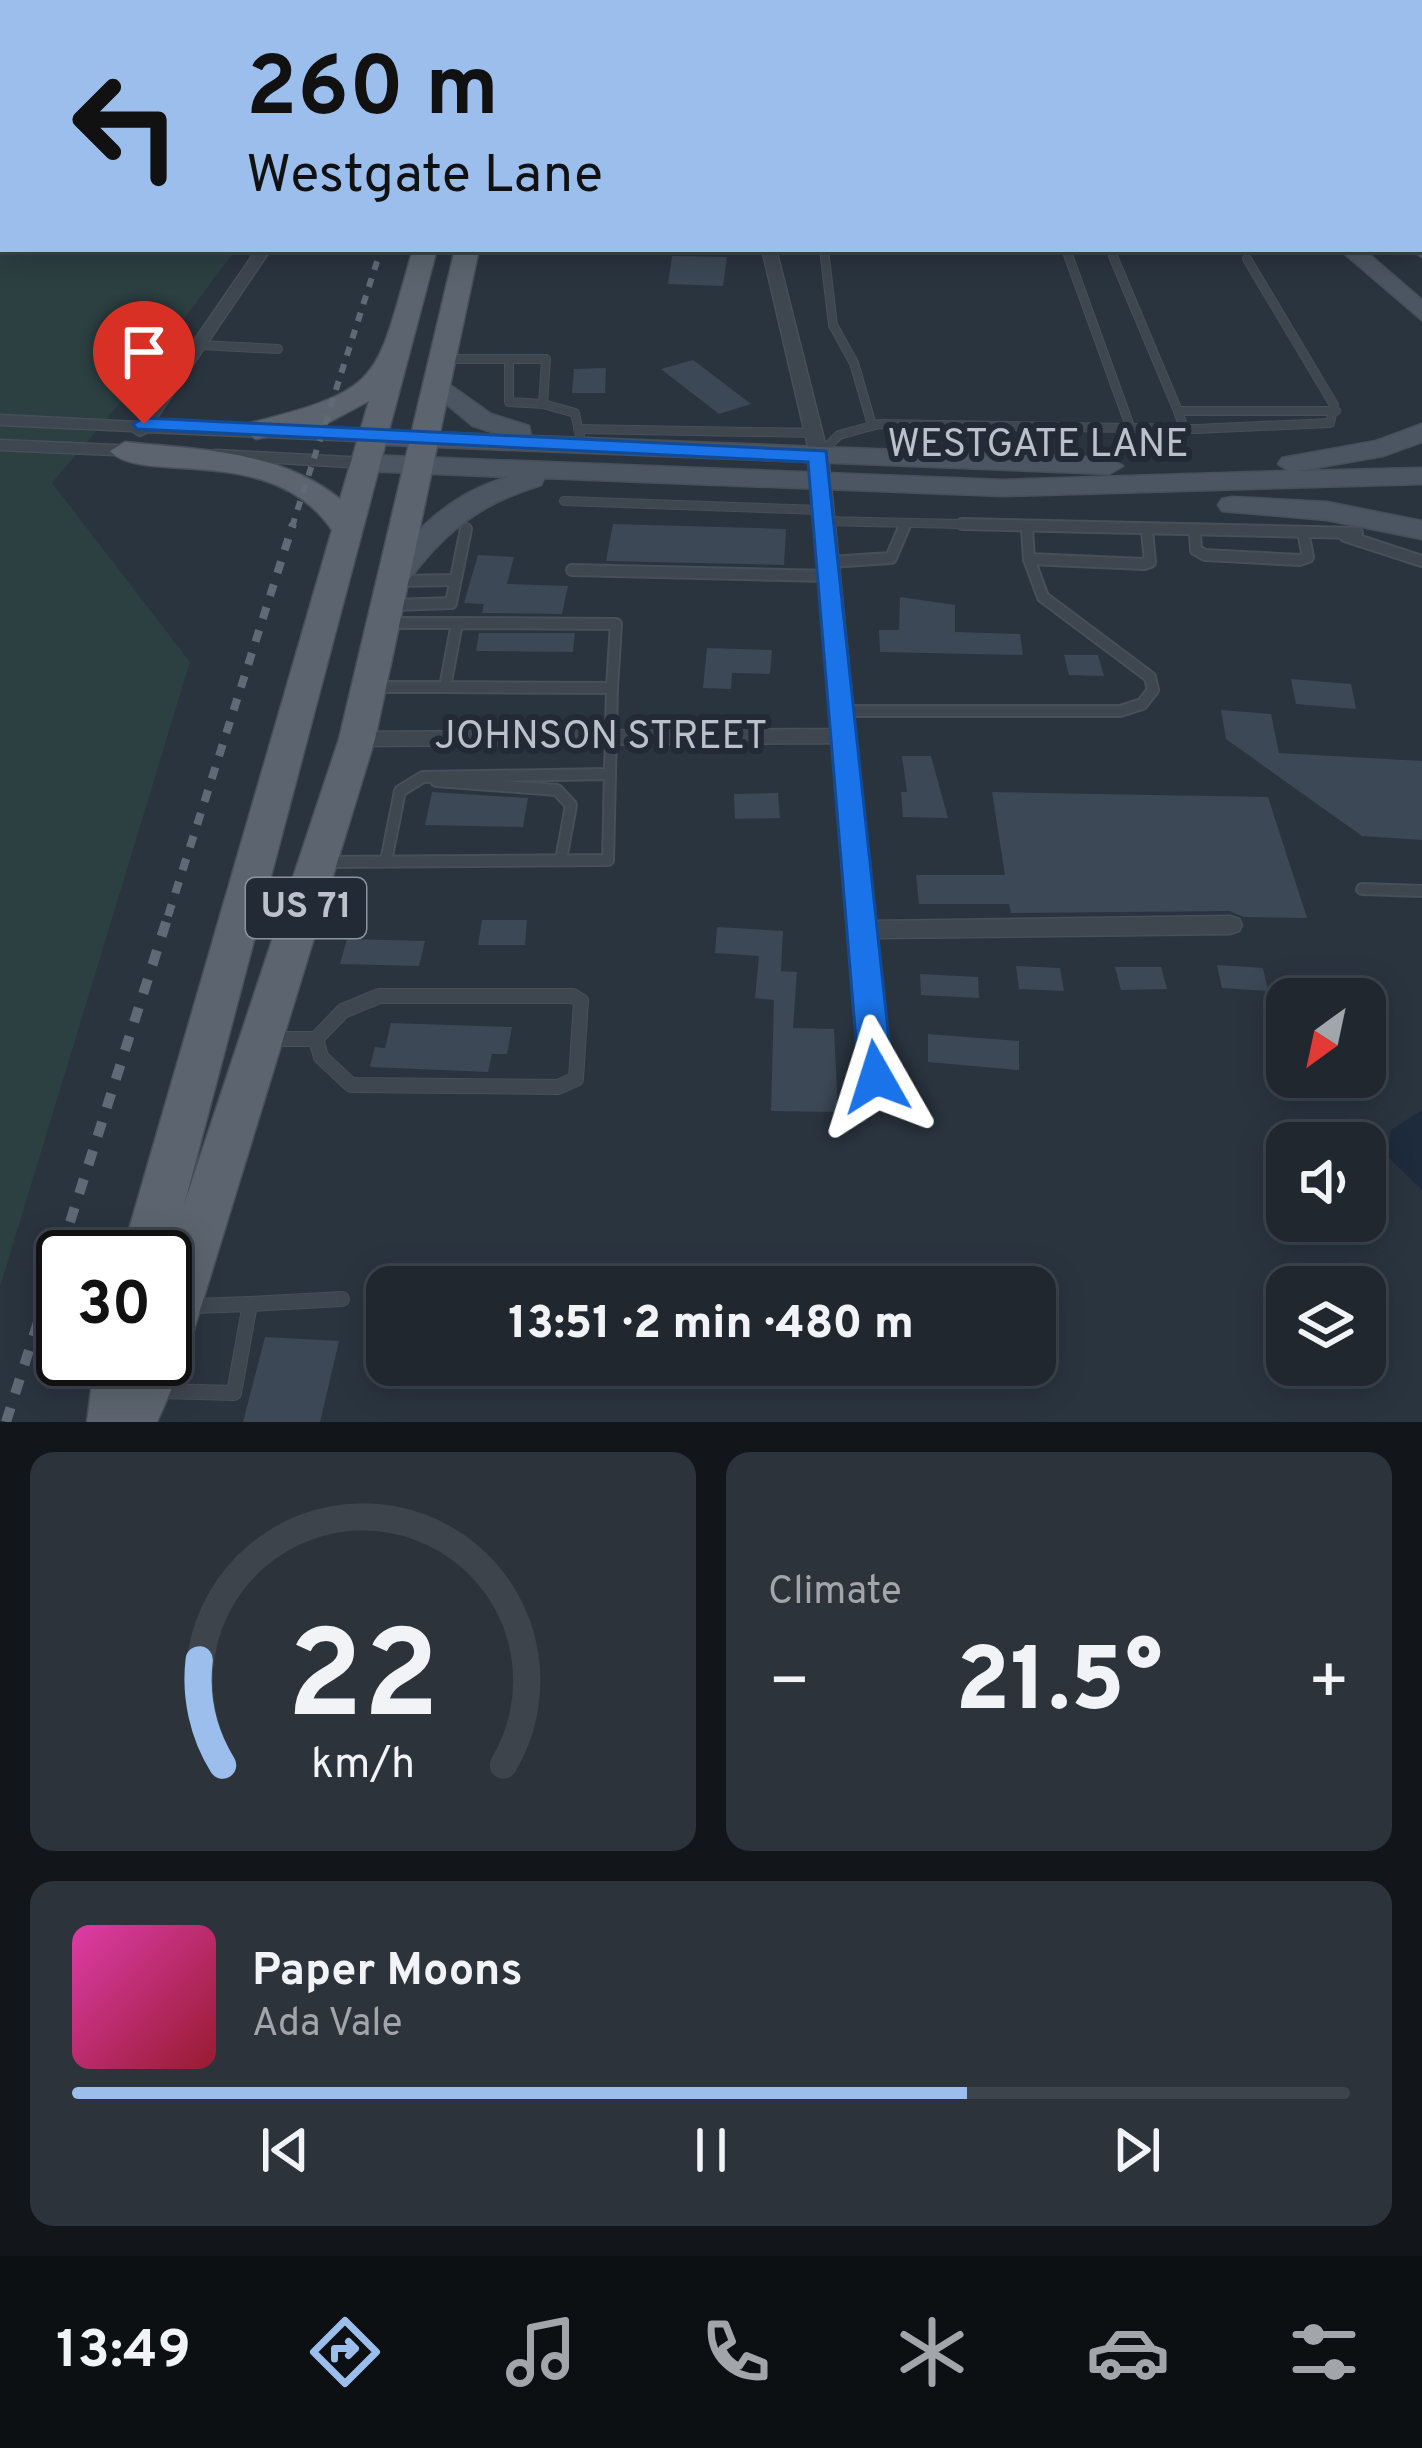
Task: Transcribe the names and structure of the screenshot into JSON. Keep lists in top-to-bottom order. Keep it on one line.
{"streets":{"main road":["WESTGATE LANE","US 71"],"street":["JOHNSON STREET"]},"crossings":[["WESTGATE LANE","US 71"],["JOHNSON STREET","US 71"]],"north":"bottom left","page":{"turn":["260 m","Westgate Lane"],"limit":"30","trip":"13:51 · 2 min · 480 m","tile":"Climate","heat":["−","21.5°","+"],"song":["Paper Moons","Ada Vale"],"tabs":"13:49","gauge":["22","km/h"]}}
